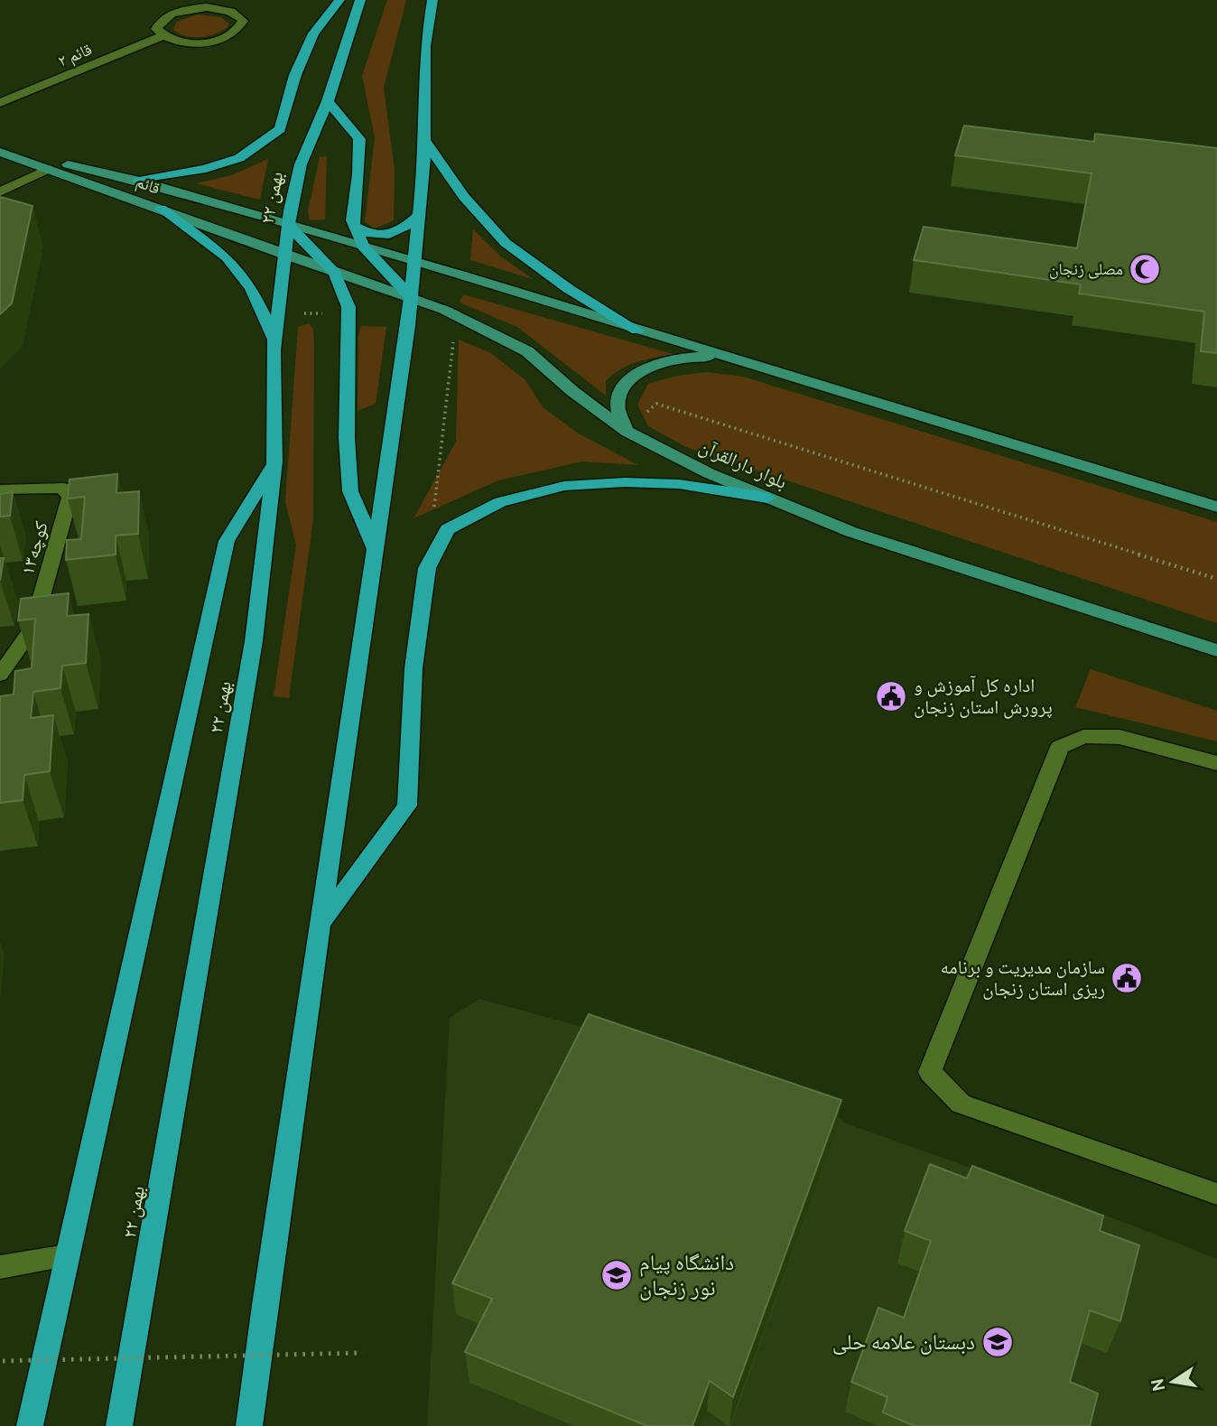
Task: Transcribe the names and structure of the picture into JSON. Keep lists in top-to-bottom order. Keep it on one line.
{"streets":{"highway":["۲۲ بهمن"],"main road":["قائم","بلوار دارالقرآن"],"street":["قائم ۲","کوچه۱۳"]},"crossings":[["قائم","۲۲ بهمن"],["قائم","بلوار دارالقرآن"],["۲۲ بهمن","بلوار دارالقرآن"]],"places":{"mosque":["مصلی زنجان"],"public building":["اداره کل آموزش و پرورش استان زنجان","سازمان مدیریت و برنامه ریزی استان زنجان"],"school or university":["دانشگاه پیام نور زنجان","دبستان علامه حلی"]},"north":"left"}
